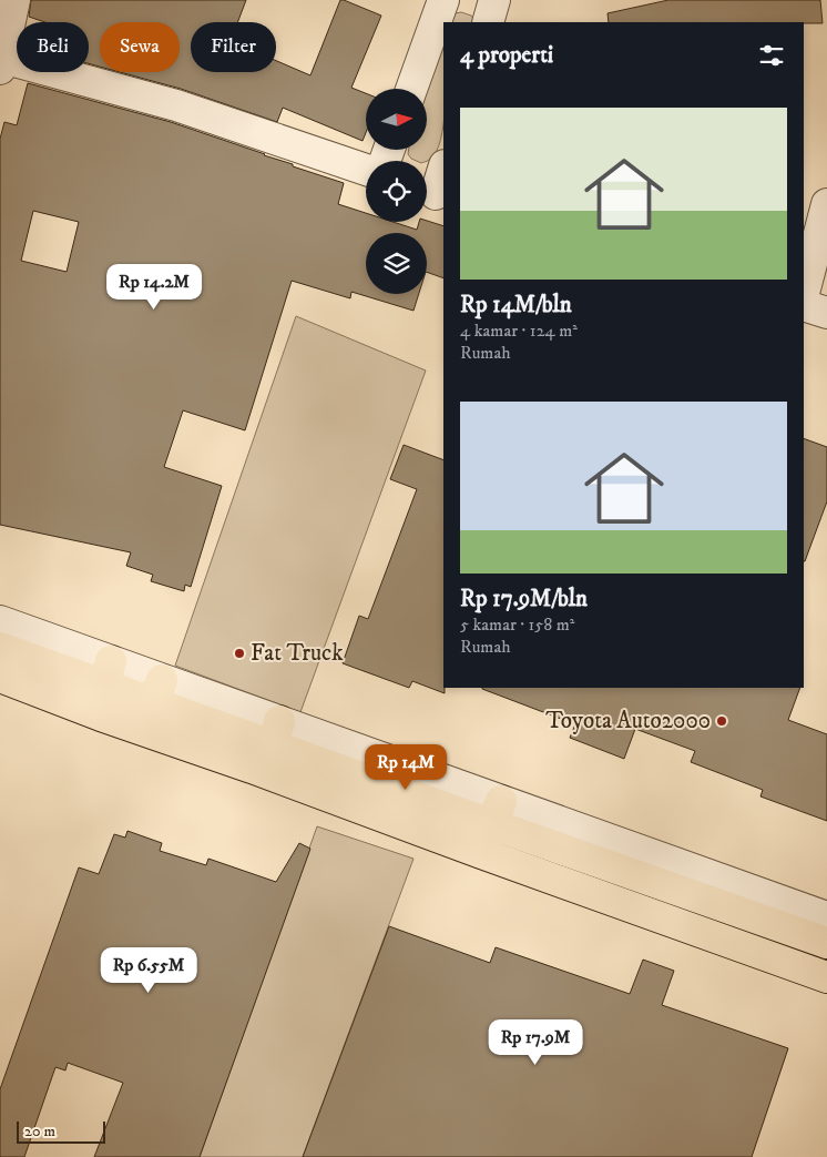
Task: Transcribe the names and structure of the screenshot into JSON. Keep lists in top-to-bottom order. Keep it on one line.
{"places":["Fat Truck","Toyota Auto2000"],"scale_bar":"20 m","north":"right","page":{"chip":["Beli","Sewa","Filter"],"heading":"4 properti","list":[{"name":"Rp 14M/bln","note":"4 kamar · 124 m² · Rumah"},{"name":"Rp 17.9M/bln","note":"5 kamar · 158 m² · Rumah"}],"price":["Rp 14.2M","Rp 14M","Rp 6.55M","Rp 17.9M"],"scale":"20 m"}}
